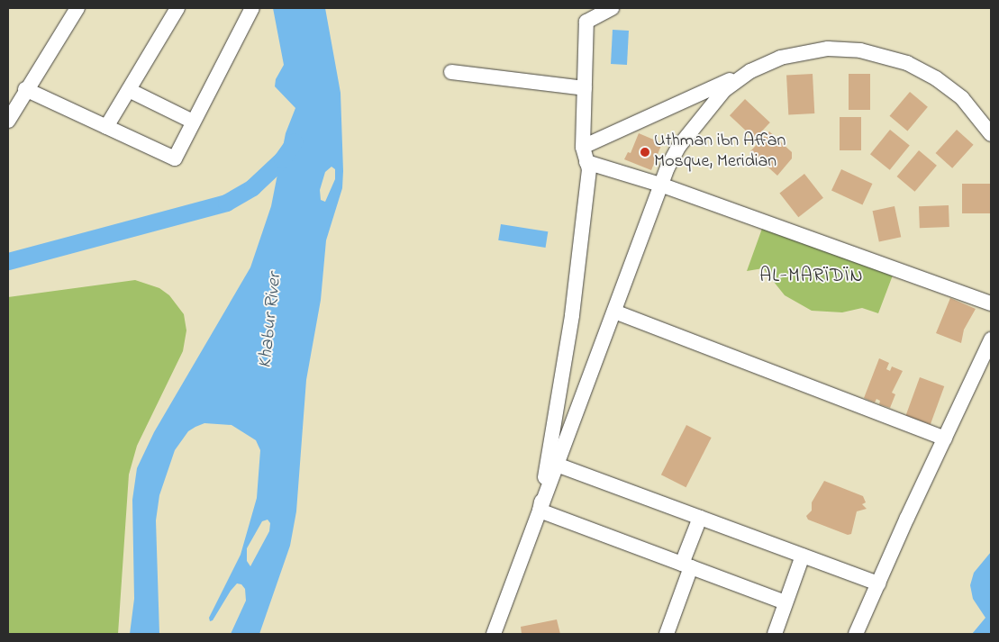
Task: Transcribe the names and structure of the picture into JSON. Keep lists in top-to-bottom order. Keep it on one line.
{"districts":["AL-MARÏDÏN"],"water":["Khabur River"],"places":["Uthman ibn Affan Mosque, Meridian"]}
